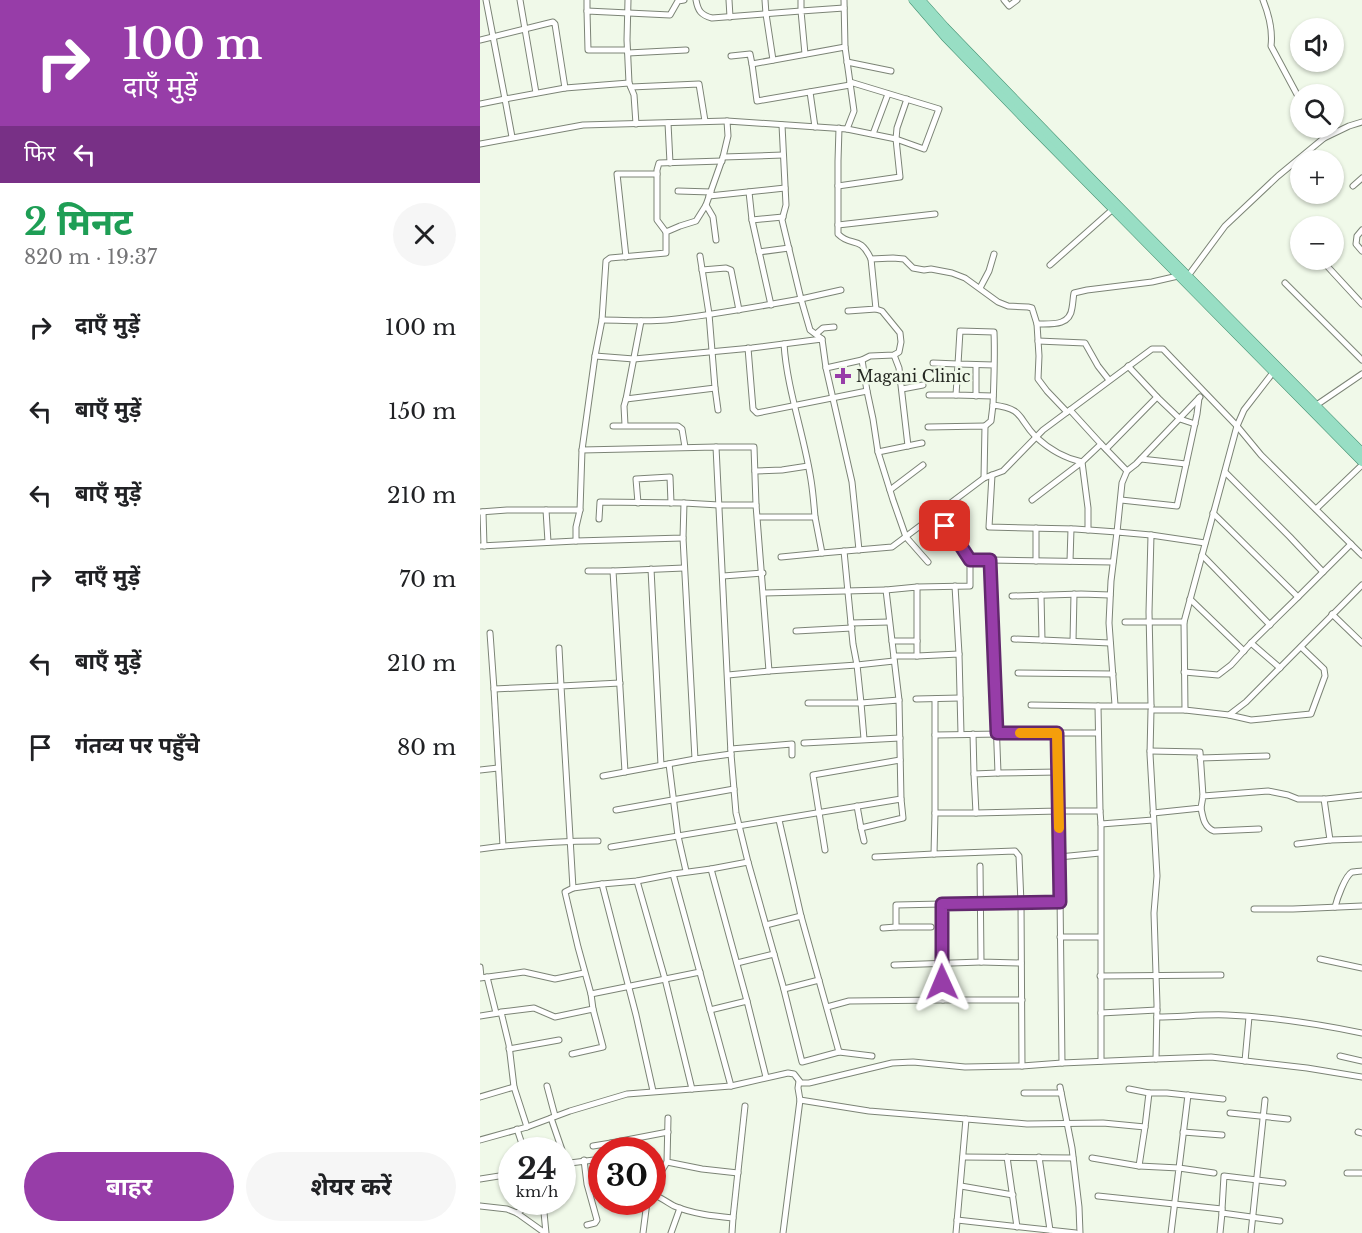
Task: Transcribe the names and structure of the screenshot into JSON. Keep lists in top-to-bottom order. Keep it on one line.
{"places":{"health":["Magani Clinic"]},"page":{"turn":["100 m","दाएँ मुड़ें"],"map_buttons":["+","−"],"then":"फिर","heading":["2 मिनट","820 m · 19:37"],"list":[{"name":"दाएँ मुड़ें","value":"100 m"},{"name":"बाएँ मुड़ें","value":"150 m"},{"name":"बाएँ मुड़ें","value":"210 m"},{"name":"दाएँ मुड़ें","value":"70 m"},{"name":"बाएँ मुड़ें","value":"210 m"},{"name":"गंतव्य पर पहुँचे","value":"80 m"}],"speed":"24 km/h","limit":"30","buttons":["बाहर","शेयर करें"]}}
